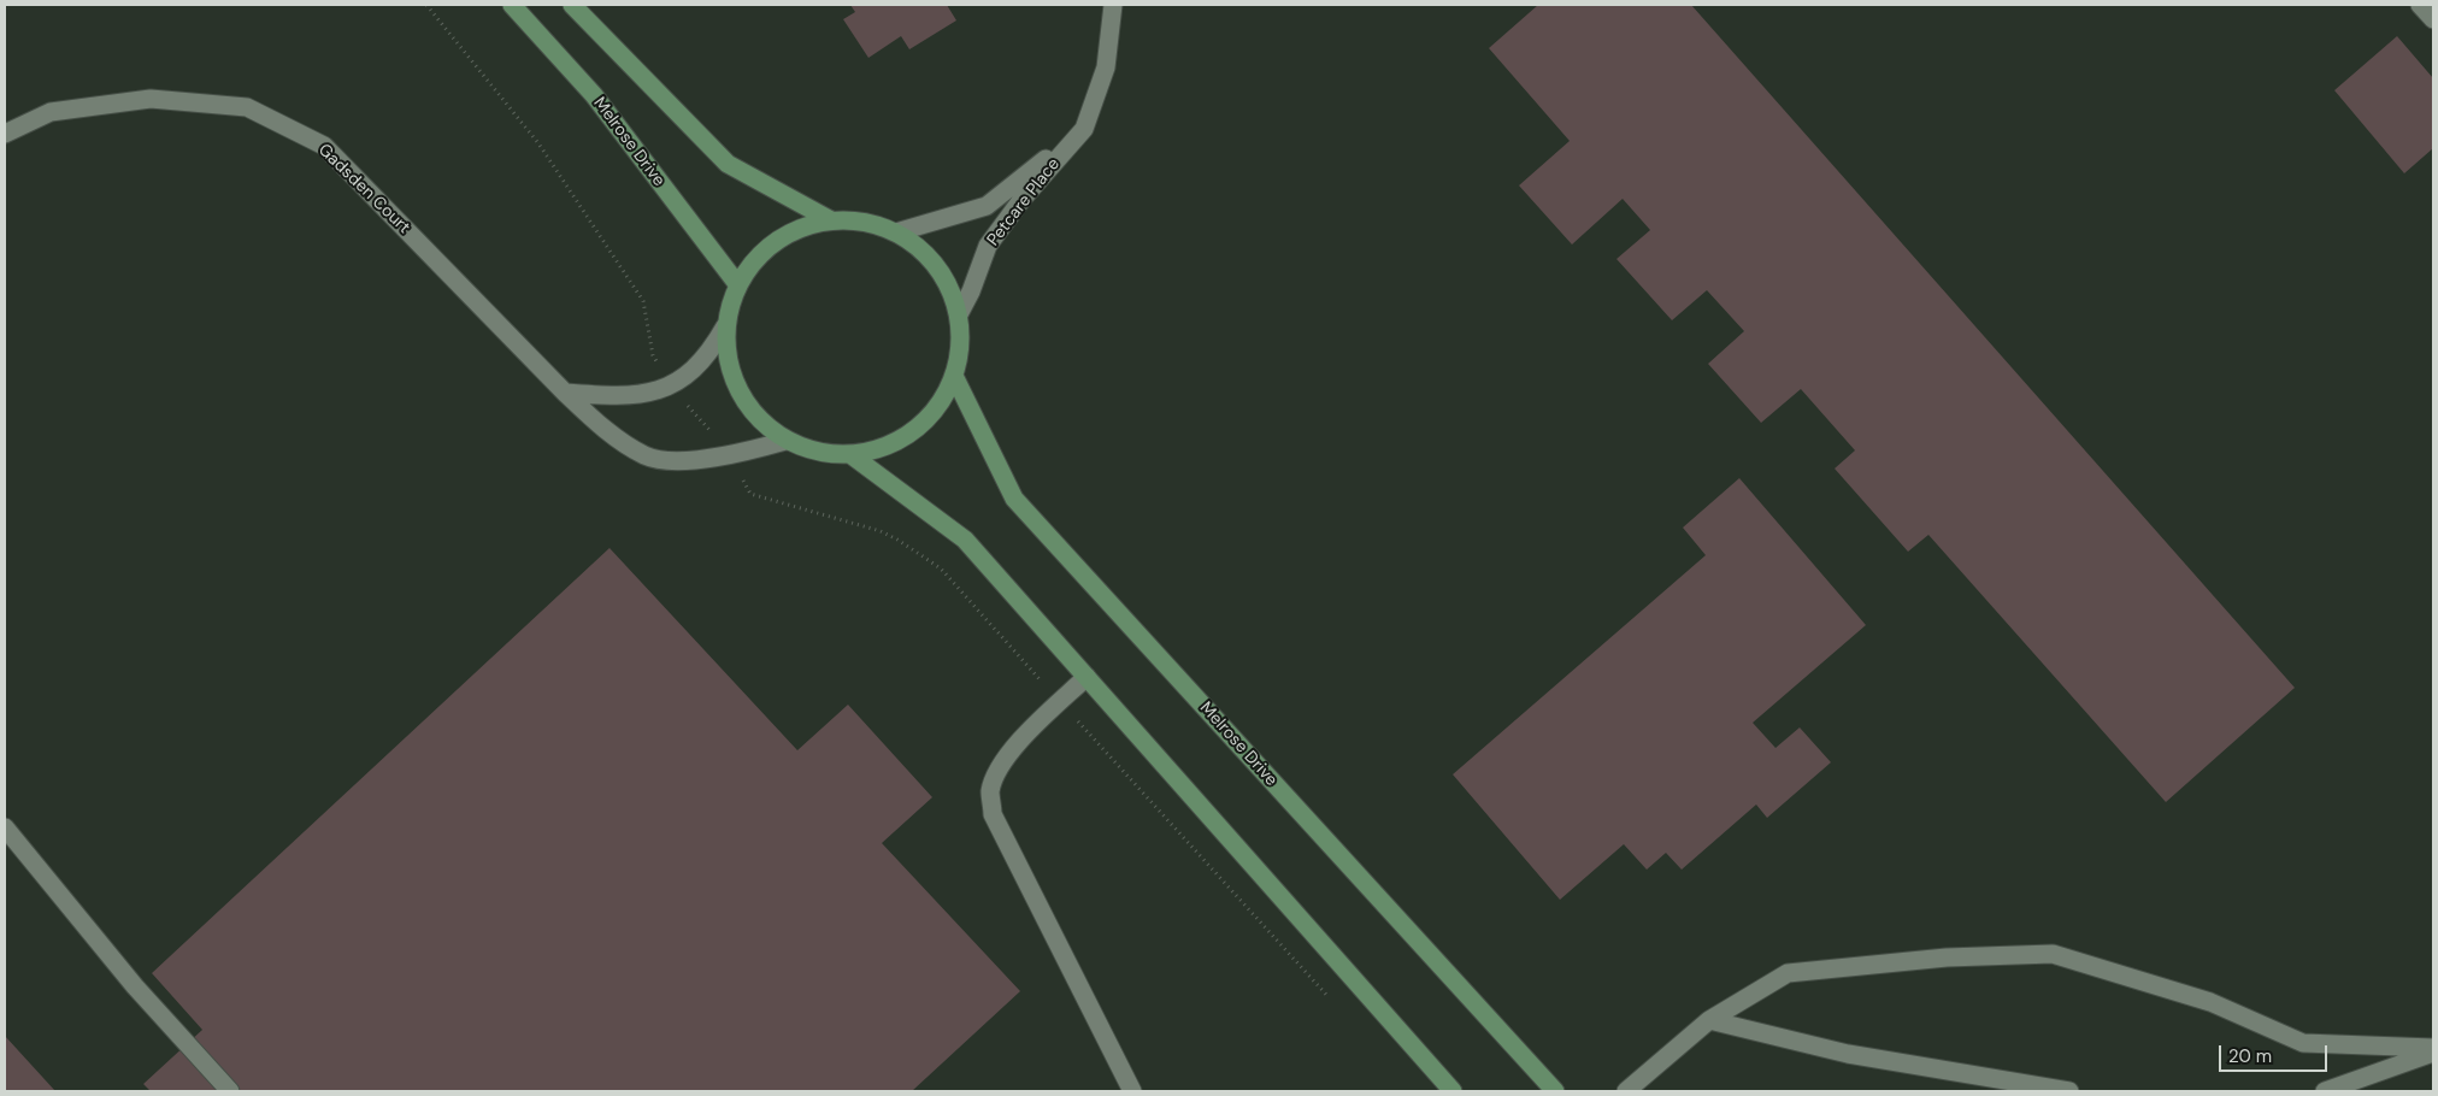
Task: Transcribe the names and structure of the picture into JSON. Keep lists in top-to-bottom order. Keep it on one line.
{"streets":{"main road":["Melrose Drive"],"street":["Gadsden Court","Petcare Place"]},"scale_bar":"20 m"}
